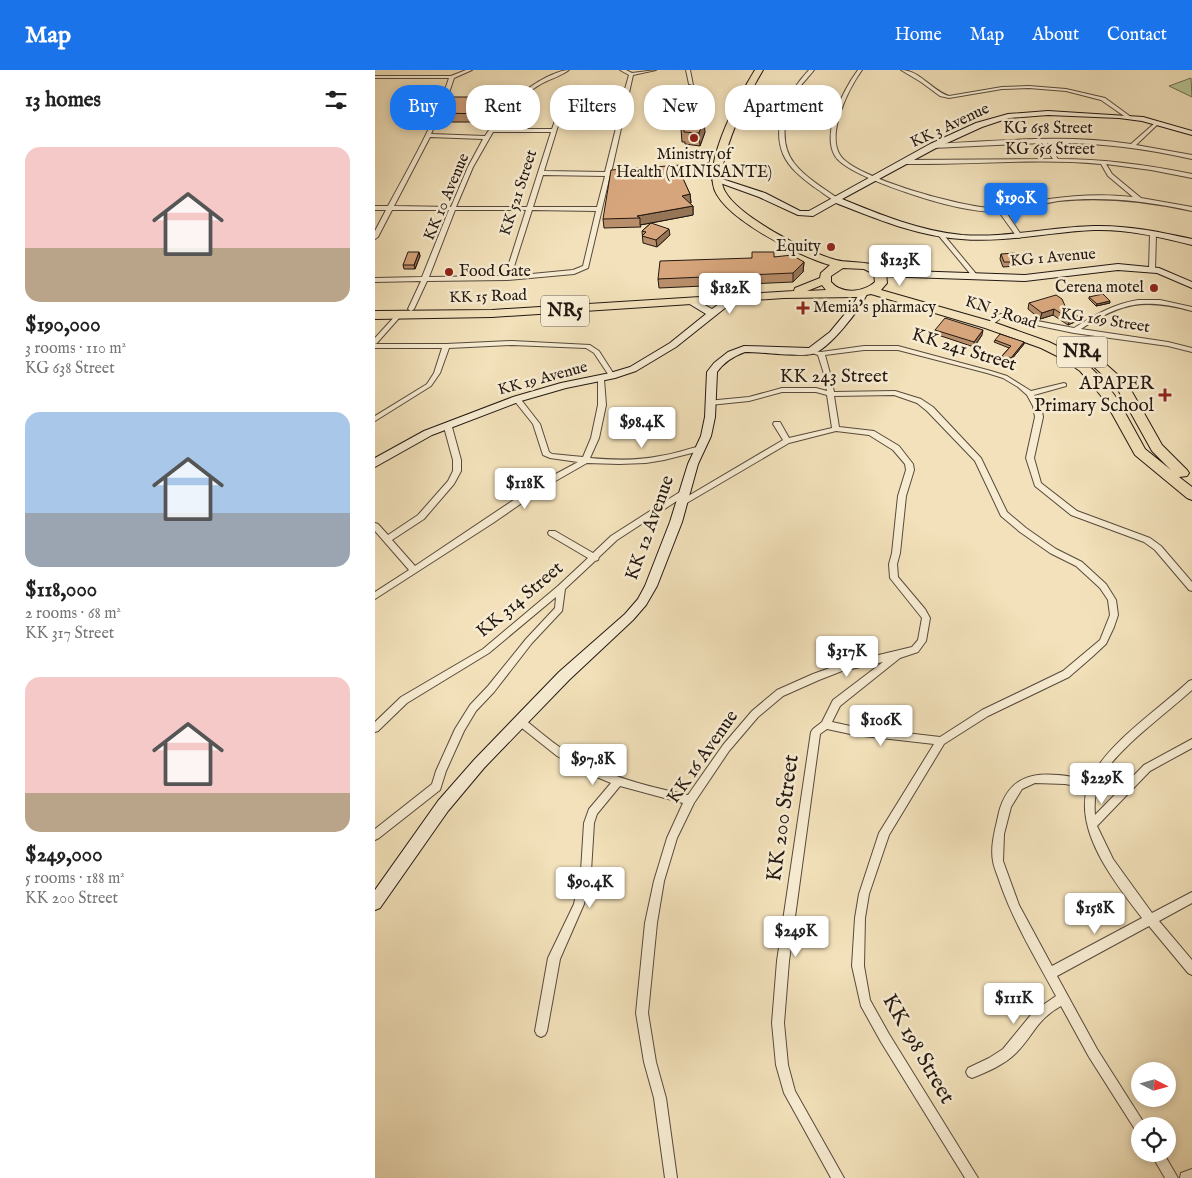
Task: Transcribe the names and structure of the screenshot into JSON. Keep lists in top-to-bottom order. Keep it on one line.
{"streets":{"highway":["KK 15 Road","NR5","KN 3 Road","NR4"],"street":["KK 3 Avenue","KG 658 Street","KG 656 Street","KK 521 Street","KK 10 Avenue","KG 1 Avenue","KG 169 Street","KK 241 Street","KK 243 Street","KK 19 Avenue","KK 12 Avenue","KK 314 Street","KK 16 Avenue","KK 200 Street","KK 198 Street"]},"crossings":[["KK 3 Avenue","KG 658 Street"],["KK 3 Avenue","KG 656 Street"],["KK 10 Avenue","KK 15 Road"],["KG 1 Avenue","NR4"],["KK 15 Road","NR4"],["KK 15 Road","KK 19 Avenue"],["KN 3 Road","KG 169 Street"],["KN 3 Road","NR4"],["KK 241 Street","KK 12 Avenue"],["KK 243 Street","KK 12 Avenue"],["KK 243 Street","KK 198 Street"],["KK 12 Avenue","KK 314 Street"],["KK 12 Avenue","KK 16 Avenue"],["KK 314 Street","KK 16 Avenue"],["KK 16 Avenue","KK 200 Street"]],"places":{"other":["Ministry of Health (MINISANTE)","Equity","Food Gate","Cerena motel"],"health":["Memia's pharmacy","APAPER Primary School"]},"north":"right","page":{"header":"Map","nav":["Home","Map","About","Contact"],"heading":"13 homes","chip":["Buy","Rent","Filters","New","Apartment"],"list":[{"name":"$190,000","note":"3 rooms · 110 m² · KG 638 Street"},{"name":"$118,000","note":"2 rooms · 68 m² · KK 317 Street"},{"name":"$249,000","note":"5 rooms · 188 m² · KK 200 Street"}],"price":["$190K","$123K","$182K","$98.4K","$118K","$317K","$106K","$97.8K","$229K","$90.4K","$158K","$249K","$111K"]}}
